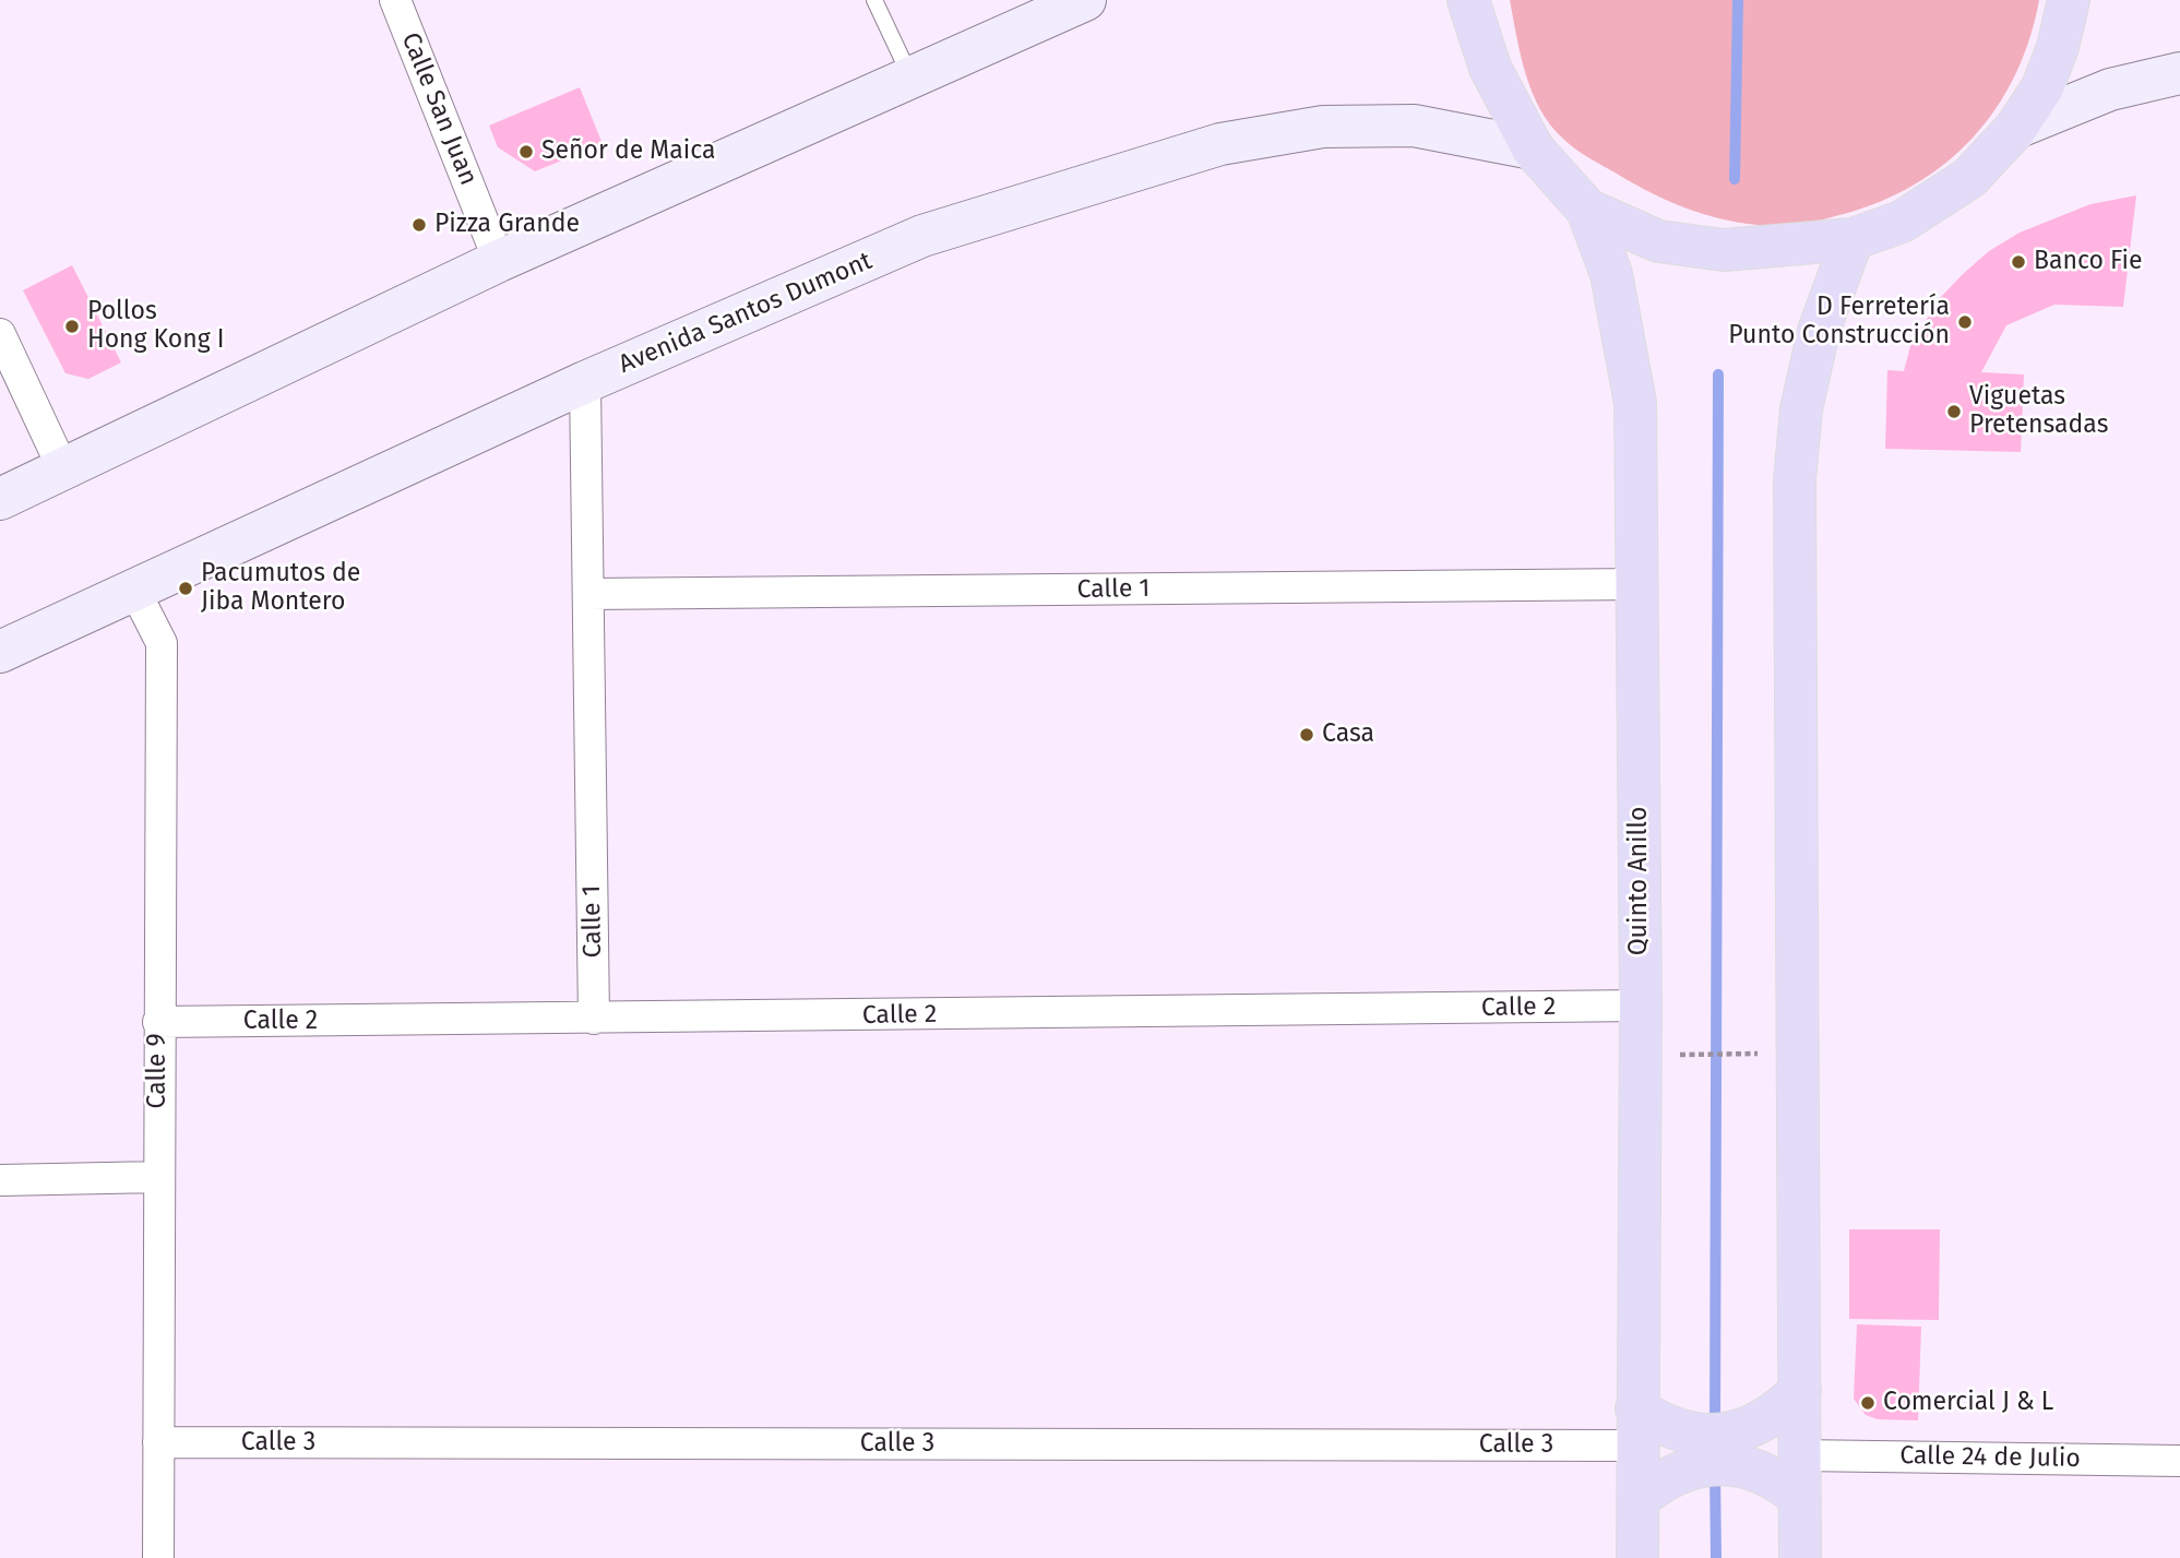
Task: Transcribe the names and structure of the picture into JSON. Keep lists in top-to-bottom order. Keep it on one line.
{"streets":{"main road":["Avenida Santos Dumont","Quinto Anillo"],"street":["Calle San Juan","Calle 1","Calle 2","Calle 9","Calle 3","Calle 24 de Julio"]},"crossings":[["Avenida Santos Dumont","Calle 1"],["Avenida Santos Dumont","Calle 9"],["Calle 1","Quinto Anillo"],["Calle 1","Calle 2"],["Quinto Anillo","Calle 2"],["Quinto Anillo","Calle 3"],["Calle 2","Calle 9"],["Calle 9","Calle 3"]],"places":["Señor de Maica","Pizza Grande","Banco Fie","D Ferretería Punto Construcción","Pollos Hong Kong I","Viguetas Pretensadas","Pacumutos de Jiba Montero","Casa","Comercial J & L"]}
